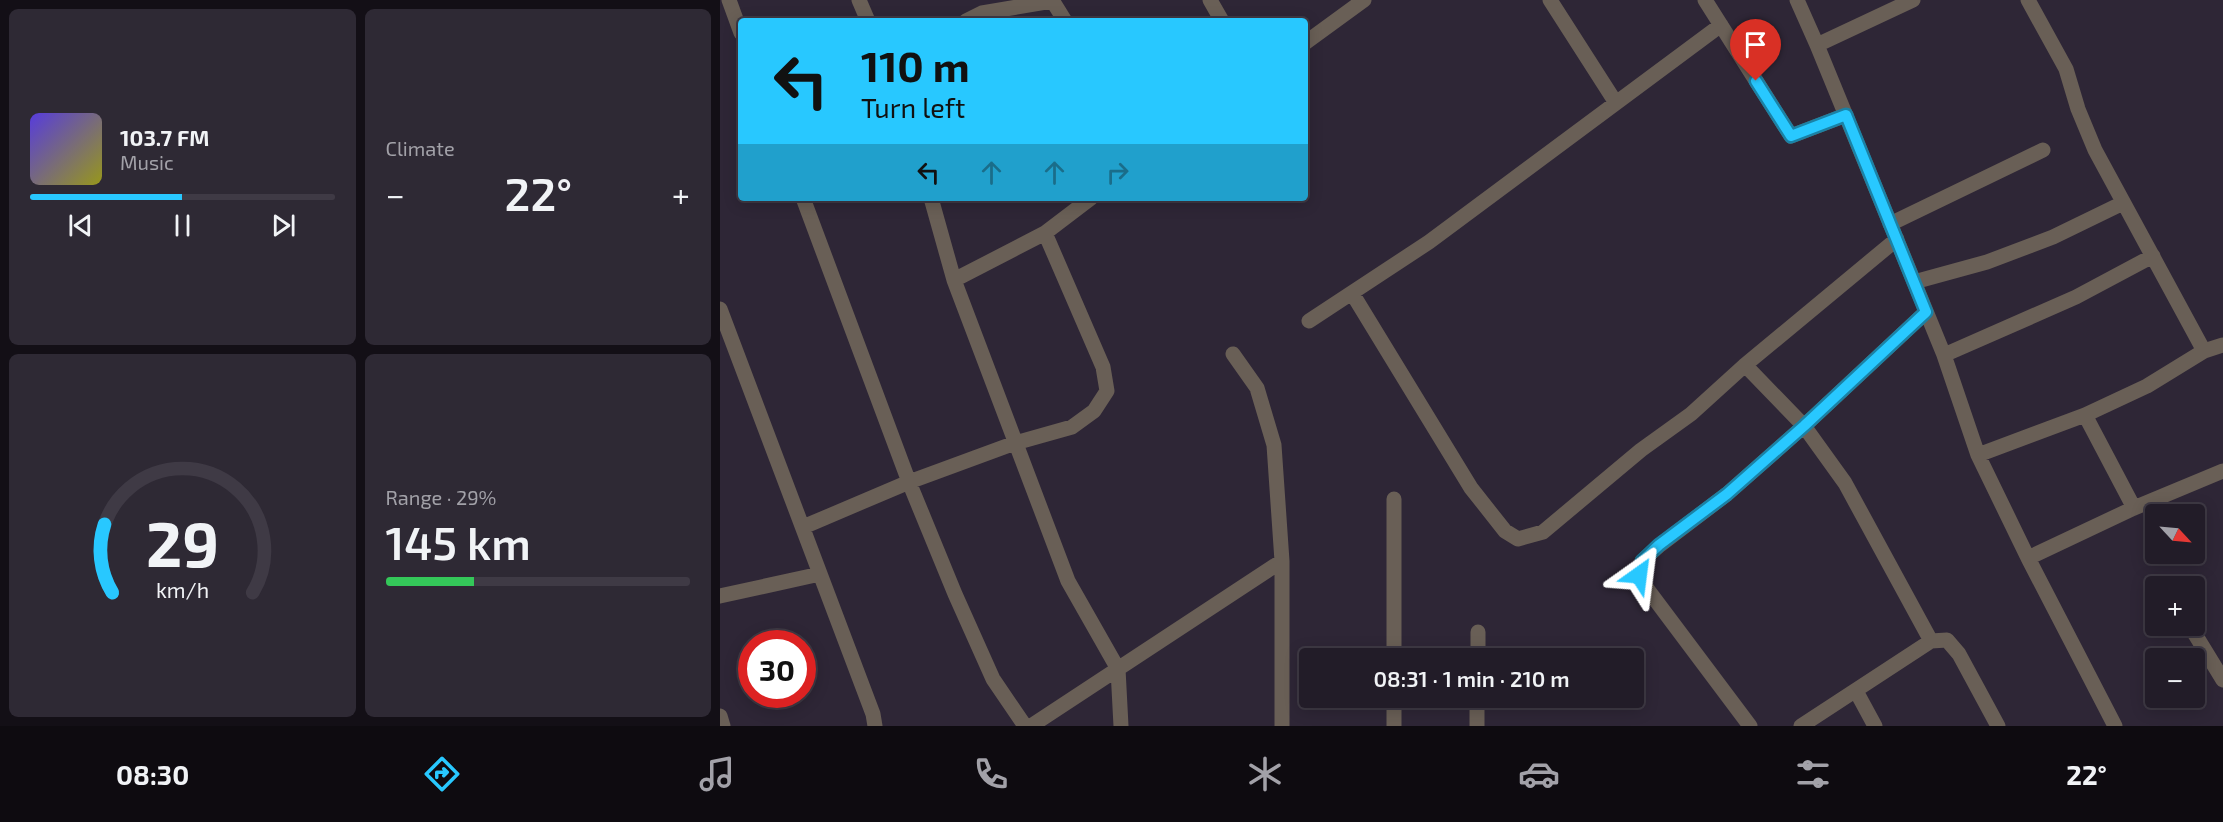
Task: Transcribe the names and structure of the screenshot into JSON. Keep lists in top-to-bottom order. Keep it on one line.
{"north":"bottom right","page":{"tile":["Climate",["Range · 29%","145 km"]],"turn":["110 m","Turn left"],"song":["103.7 FM","Music"],"heat":["−","22°","+"],"map_buttons":["+","−"],"limit":"30","trip":"08:31 · 1 min · 210 m","tabs":["08:30","22°"],"gauge":["29","km/h"]}}
